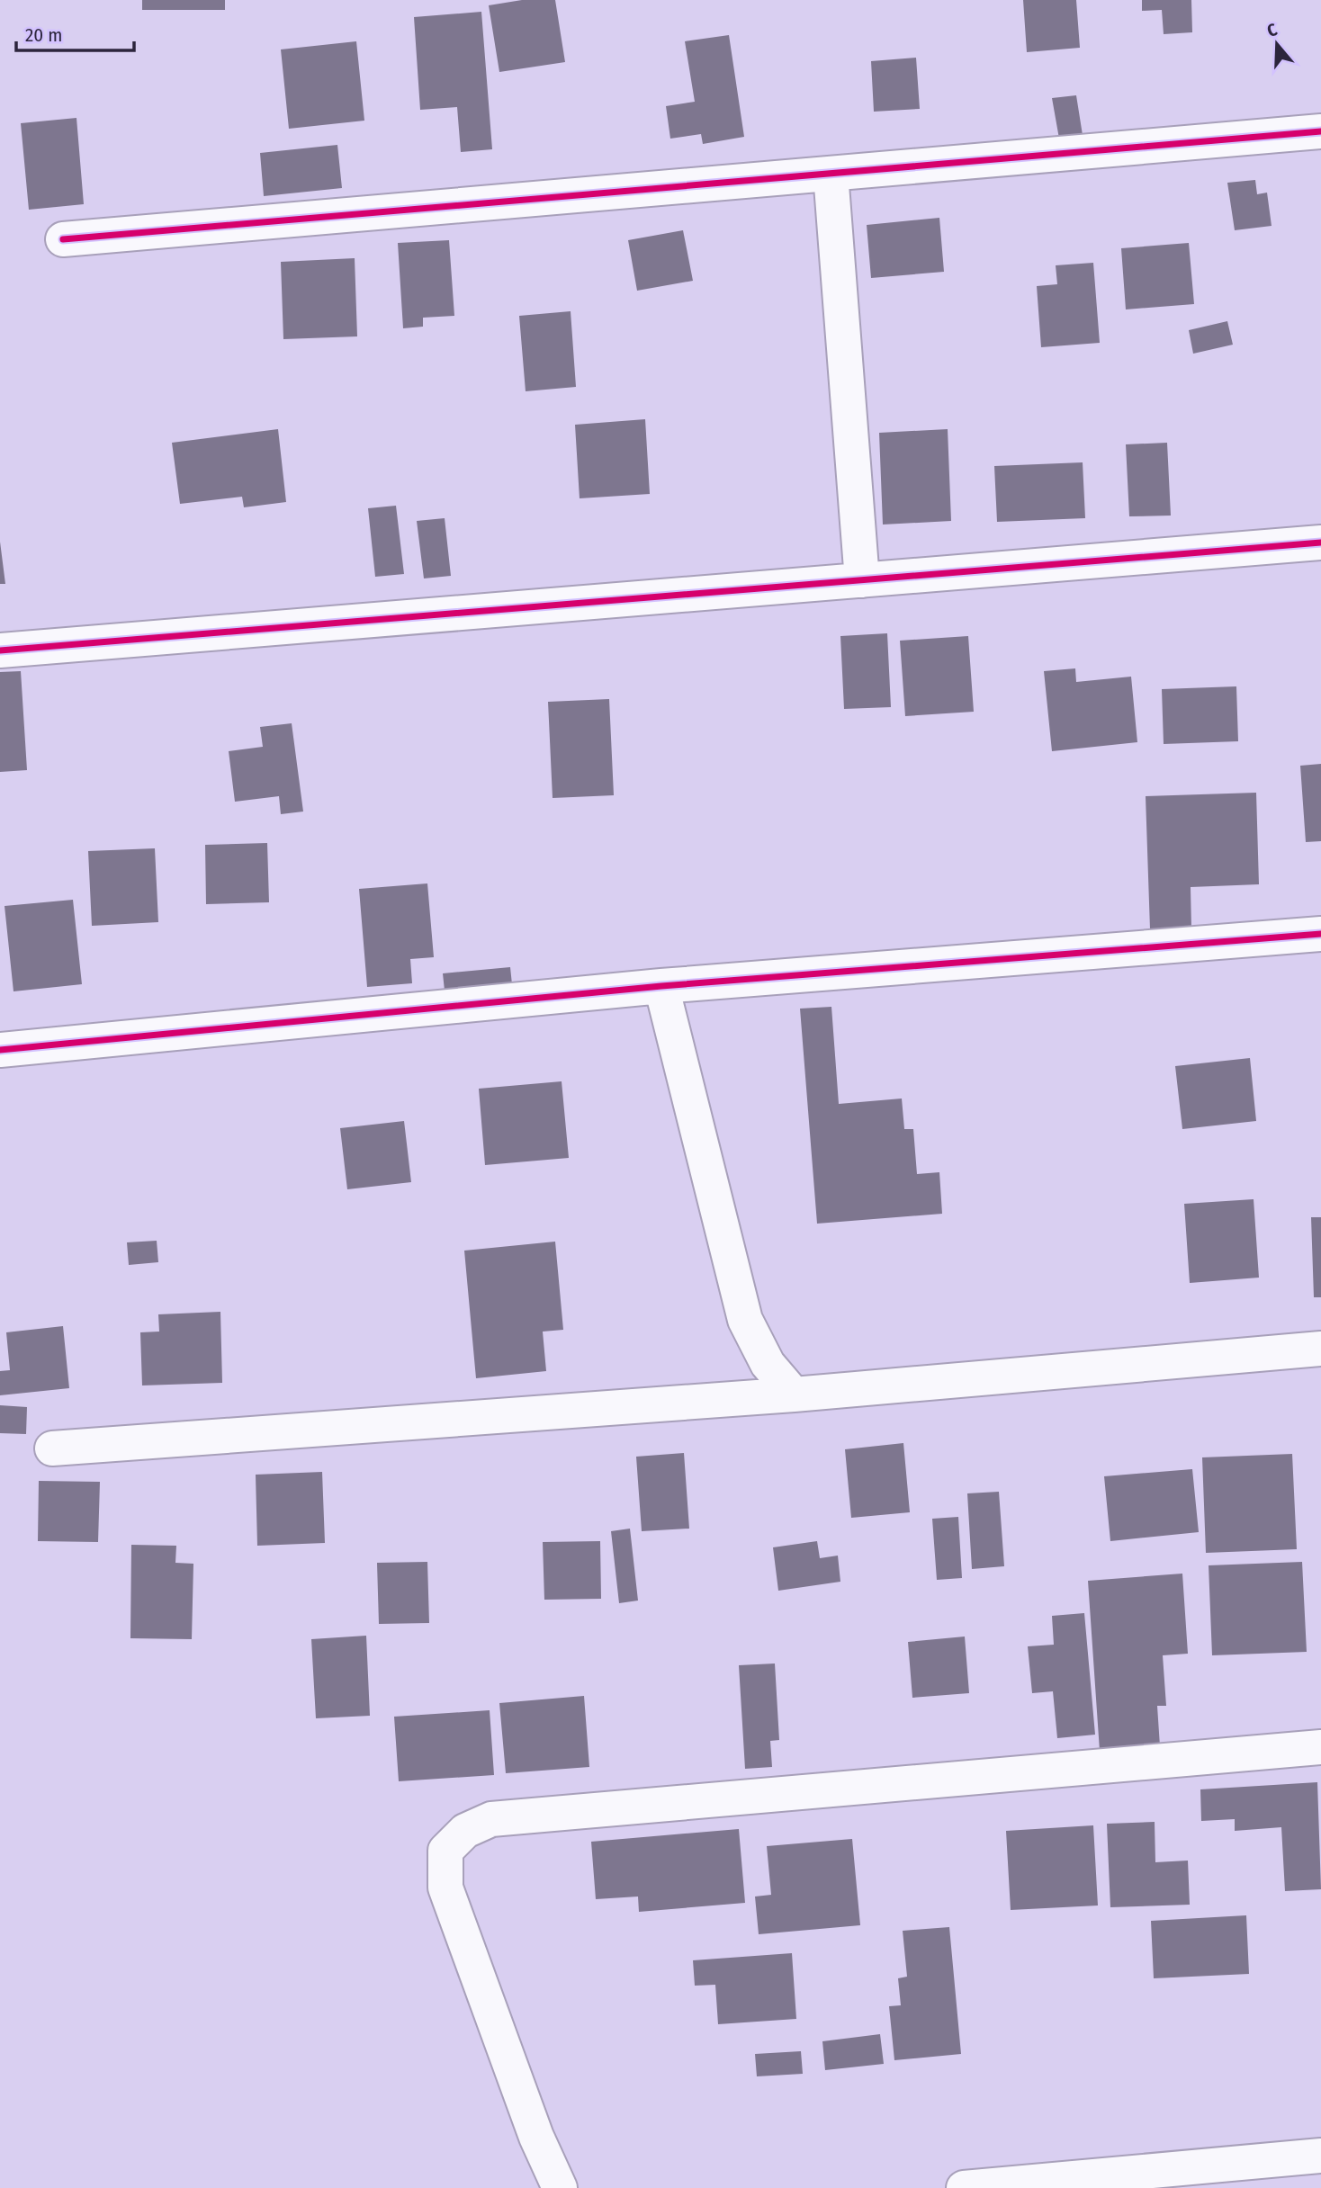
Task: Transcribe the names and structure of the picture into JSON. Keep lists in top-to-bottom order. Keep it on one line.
{"scale_bar":"20 m","north":"top"}
